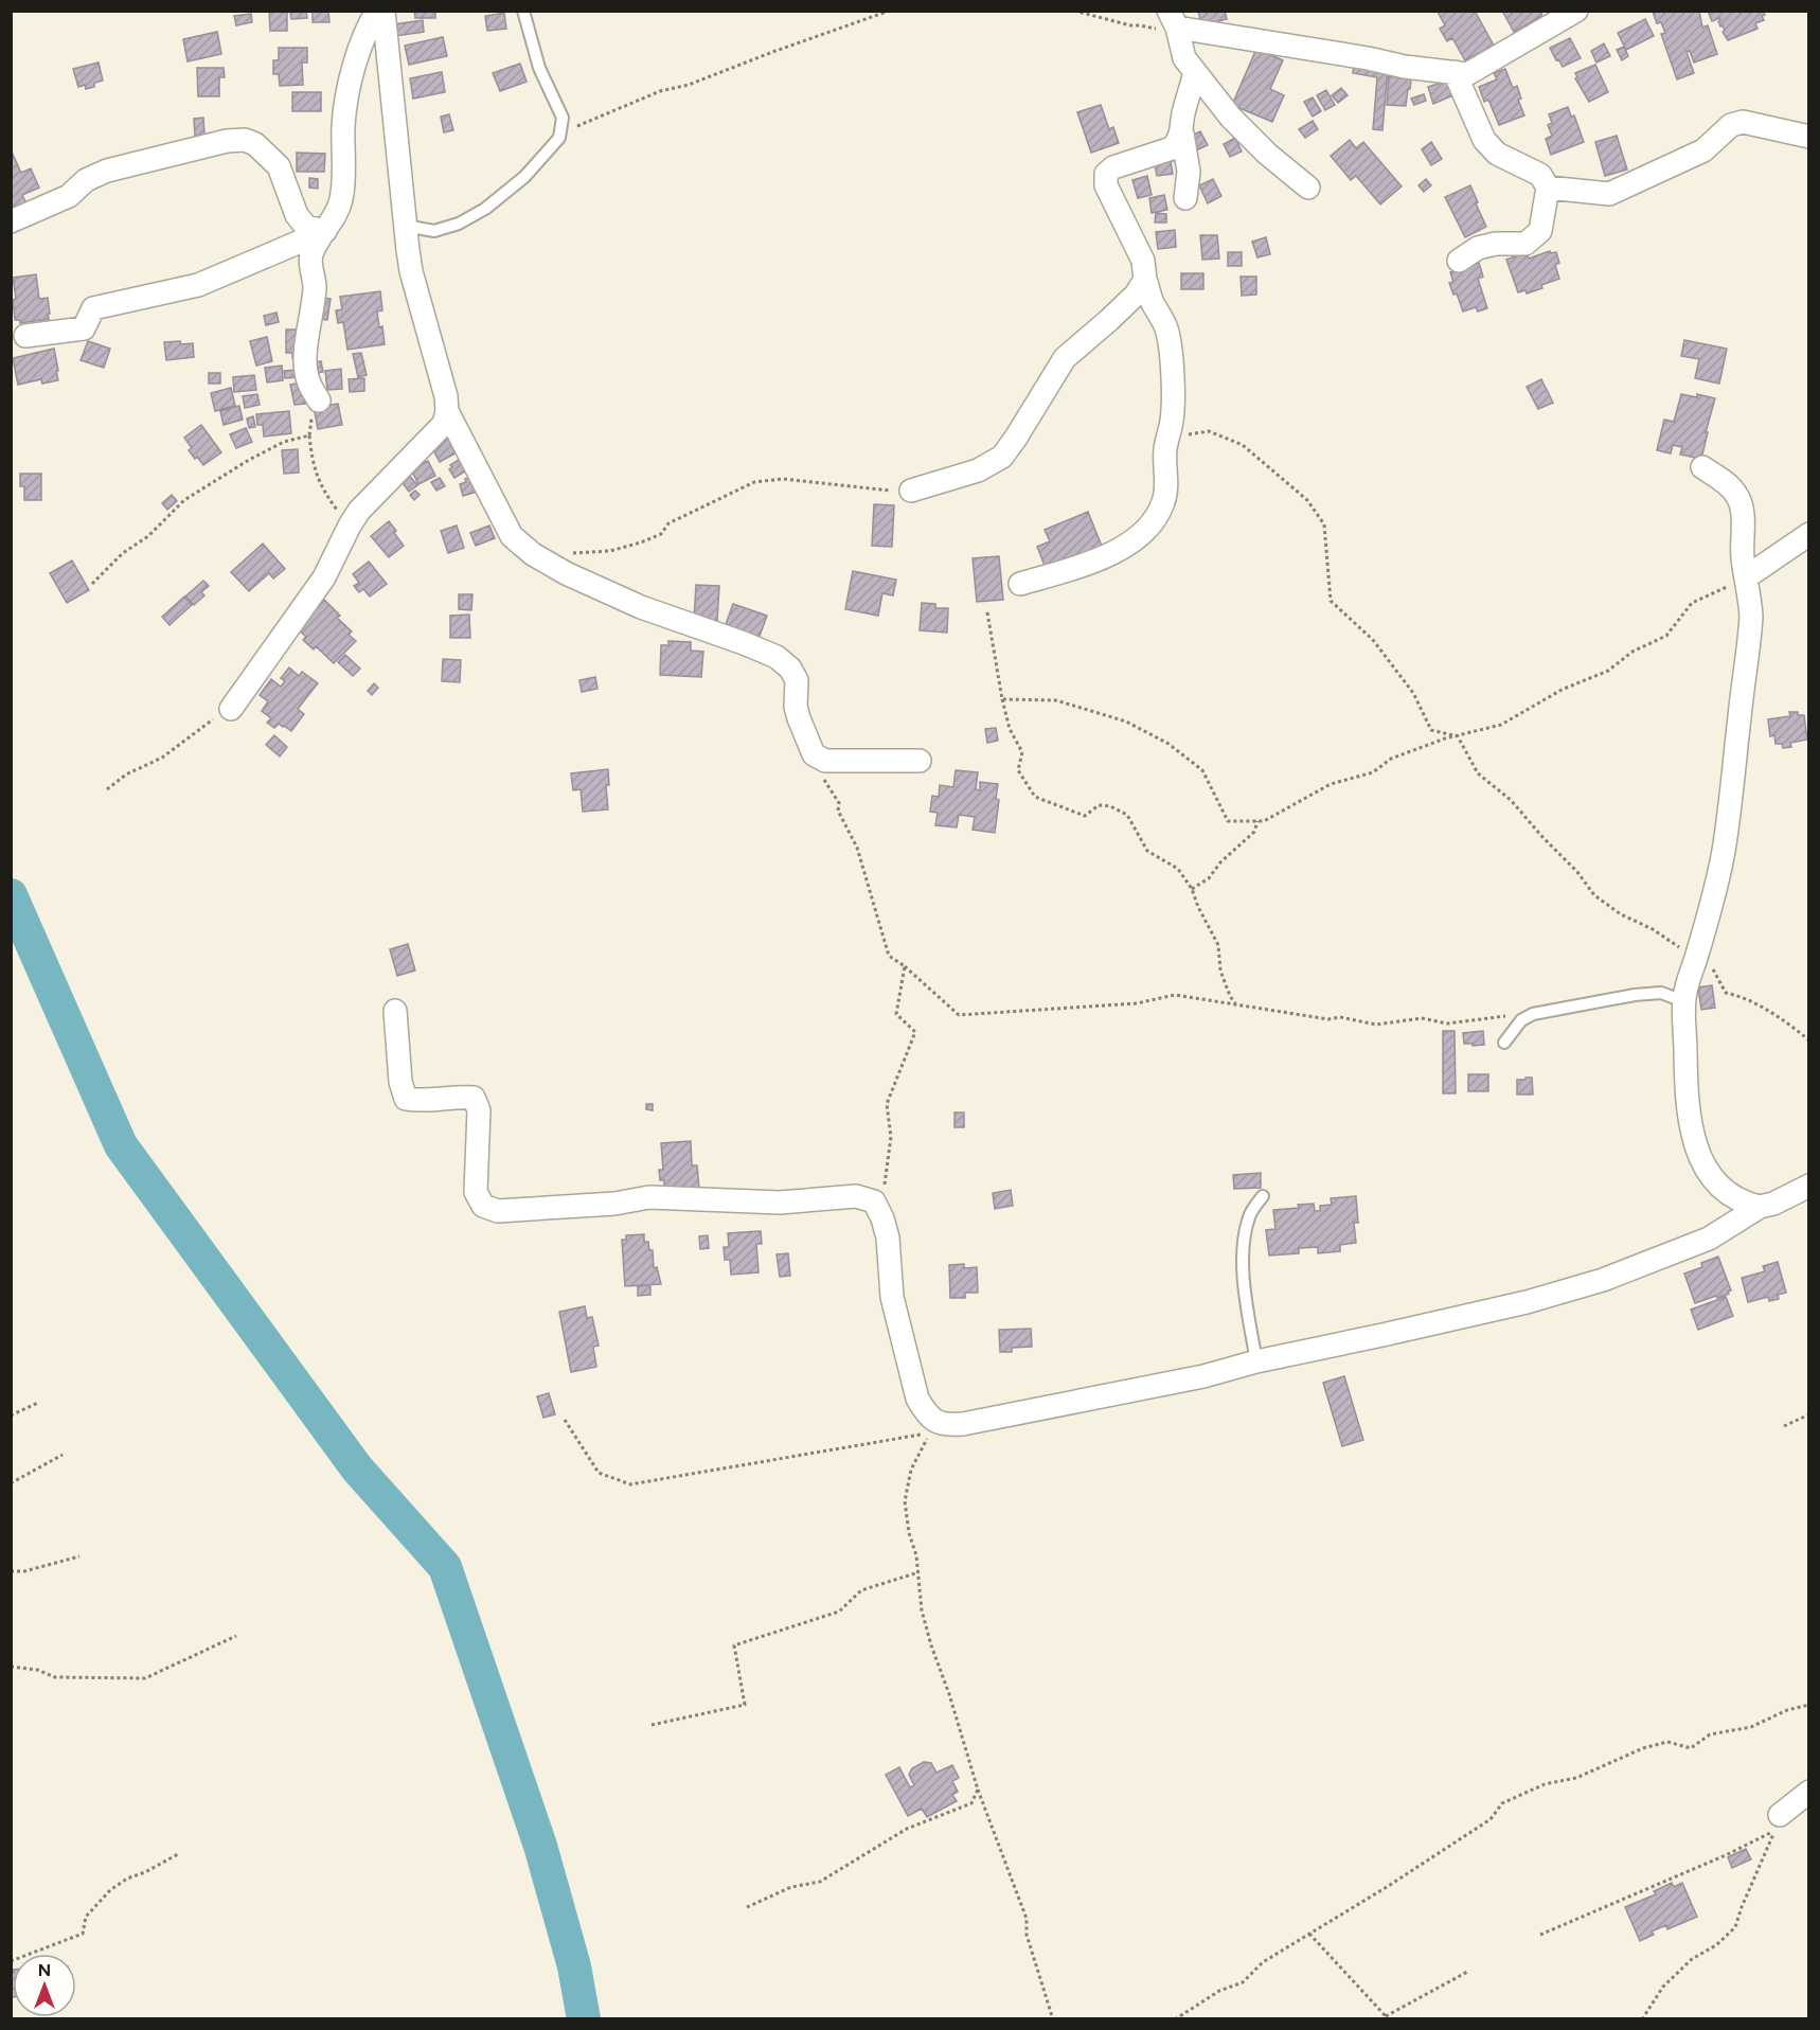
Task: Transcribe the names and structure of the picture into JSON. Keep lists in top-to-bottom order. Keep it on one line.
{"north":"top"}
